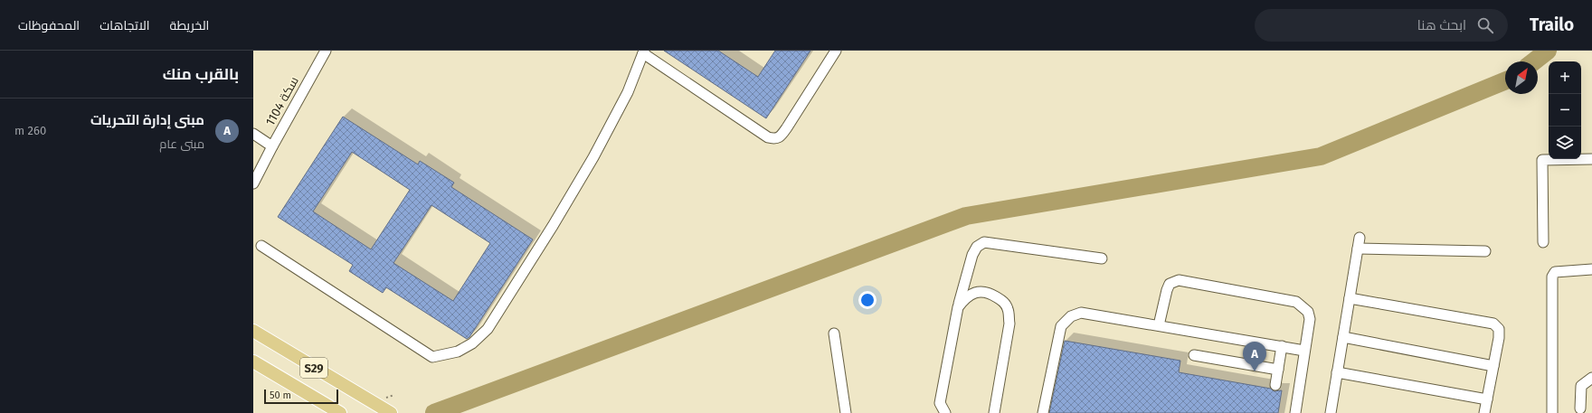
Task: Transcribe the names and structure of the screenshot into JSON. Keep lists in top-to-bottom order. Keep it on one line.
{"streets":{"main road":["S29"],"street":["سكة 1104"]},"scale_bar":"50 m","north":"top right","page":{"header":"Trailo","search":"ابحث هنا","nav":["الخريطة","الاتجاهات","المحفوظات"],"heading":"بالقرب منك","map_buttons":["+","−"],"list":[{"mark":"A","name":"مبنى إدارة التحريات","note":"مبنى عام","value":"260 m"}],"pins":"A","scale":"50 m"}}
